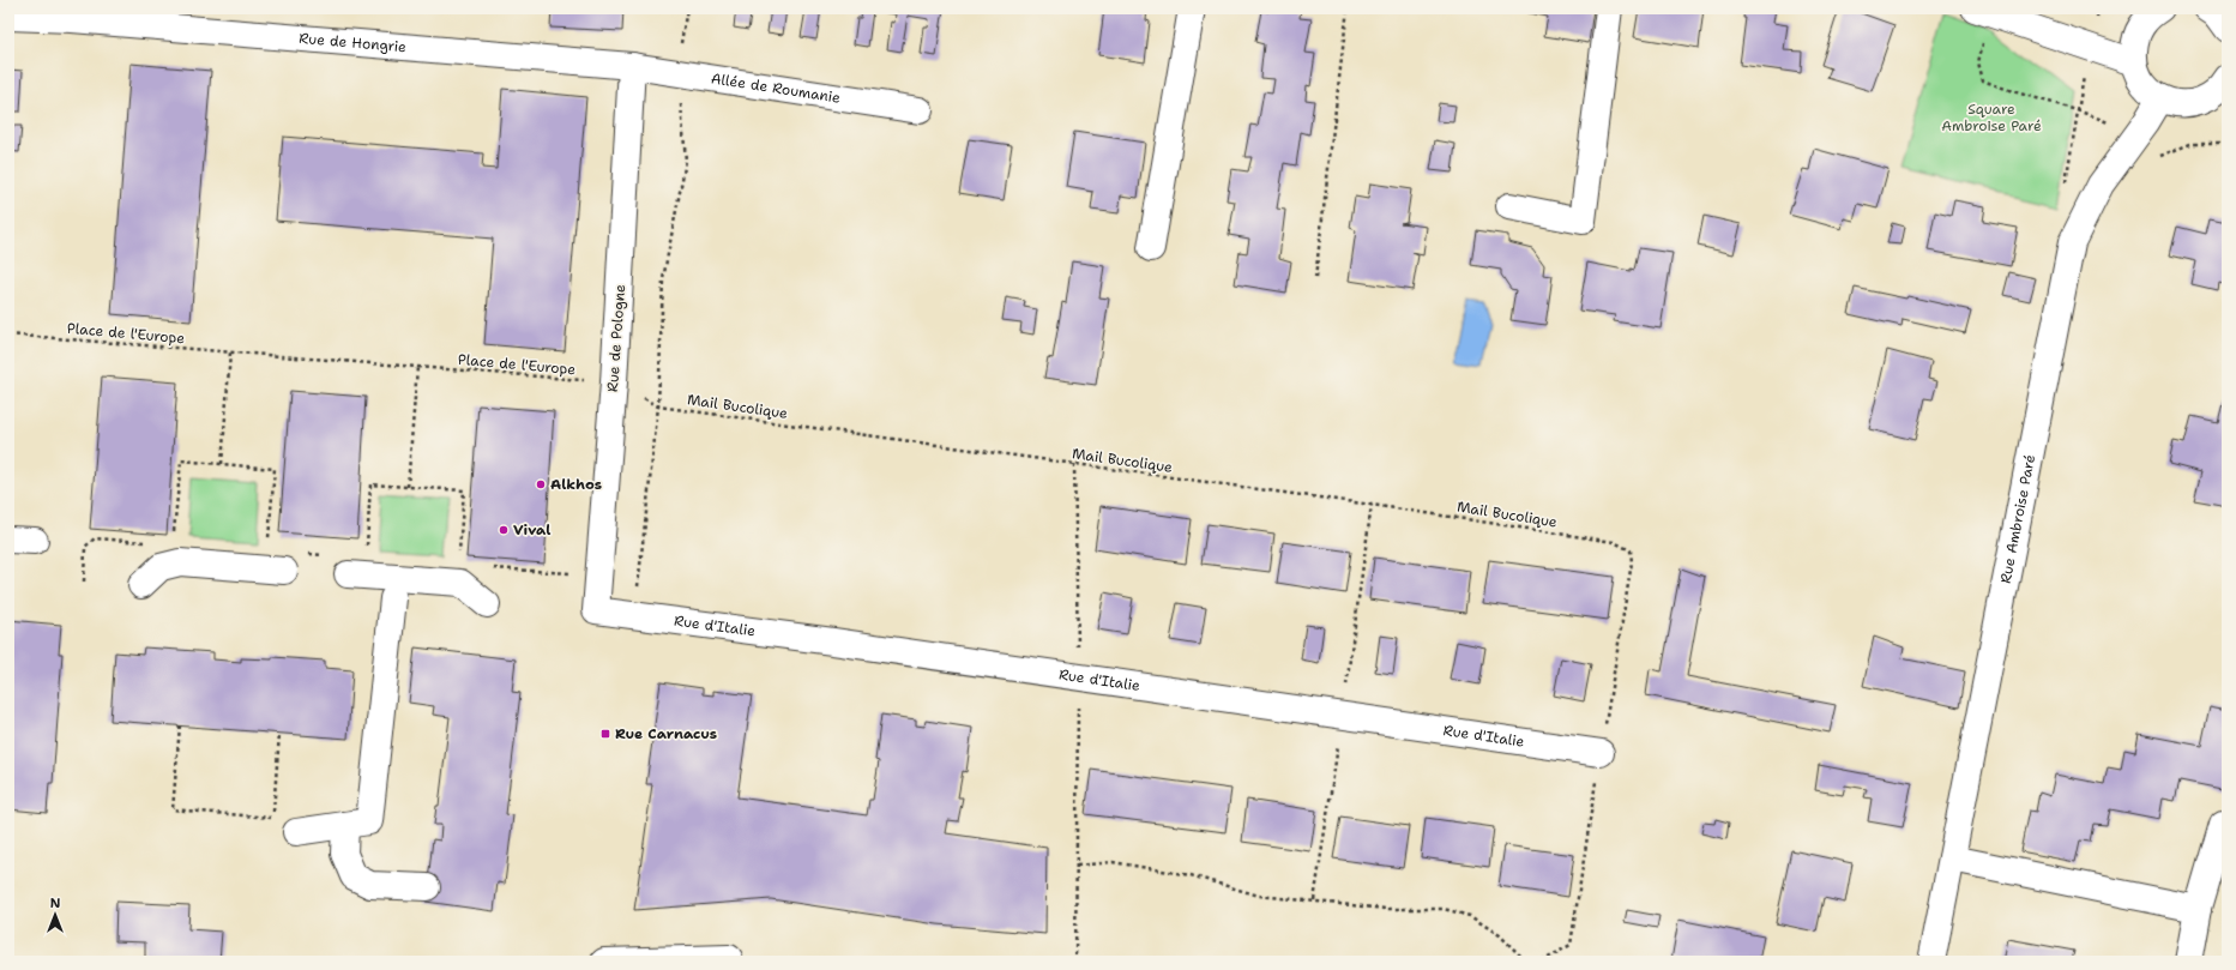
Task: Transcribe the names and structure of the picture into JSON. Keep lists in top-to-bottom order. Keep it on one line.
{"streets":{"street":["Rue de Hongrie","Allée de Roumanie","Rue de Pologne","Rue Ambroise Paré","Rue d'Italie"],"path":["Place de l'Europe","Mail Bucolique"]},"crossings":[["Rue de Hongrie","Allée de Roumanie"],["Rue de Hongrie","Rue de Pologne"],["Allée de Roumanie","Rue de Pologne"],["Place de l'Europe","Rue de Pologne"],["Place de l'Europe","Mail Bucolique"],["Rue de Pologne","Mail Bucolique"],["Rue de Pologne","Rue d'Italie"],["Mail Bucolique","Rue d'Italie"]],"parks":["Square Ambroise Paré"],"places":{"other":["Alkhos","Vival"],"transit":["Rue Carnacus"]},"north":"top"}
